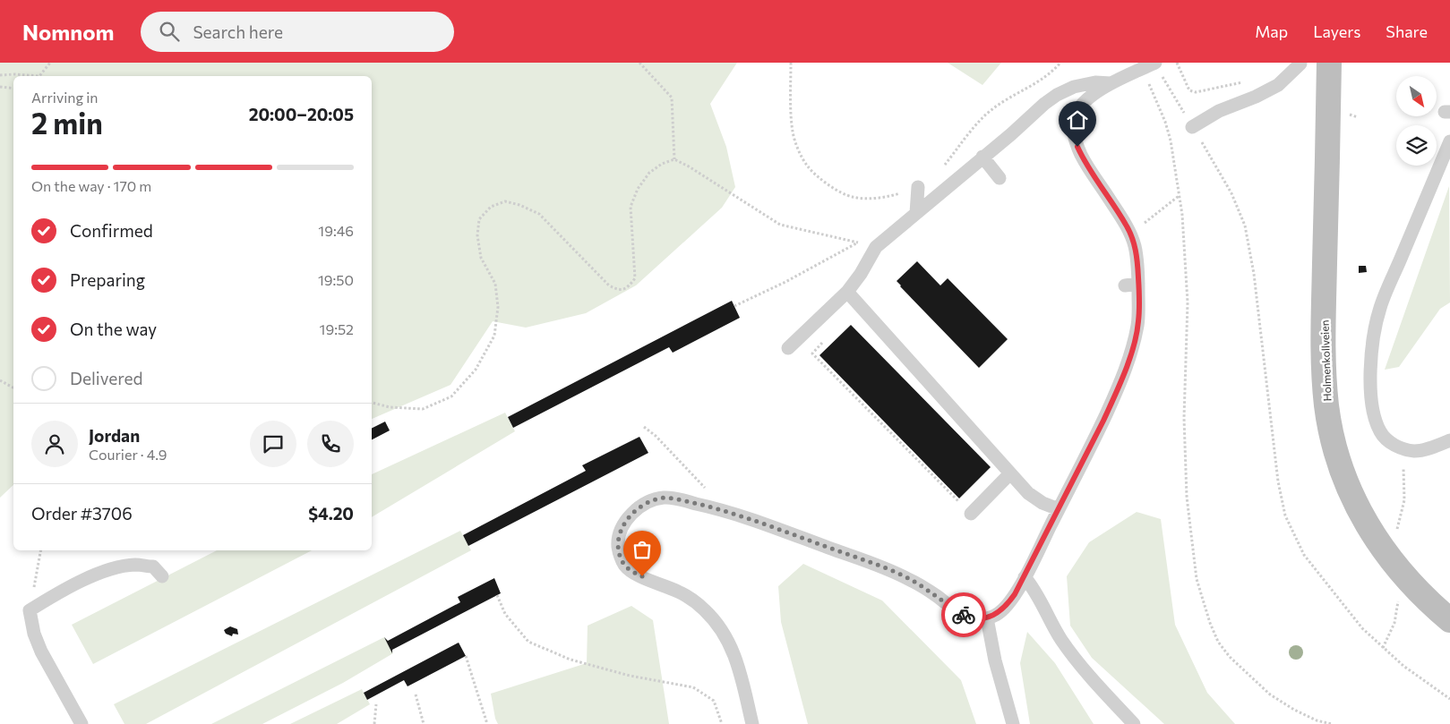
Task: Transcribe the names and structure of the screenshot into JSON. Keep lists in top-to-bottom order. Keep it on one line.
{"streets":{"main road":["Holmenkollveien"]},"north":"bottom right","page":{"header":"Nomnom","search":"Search here","nav":["Map","Layers","Share"],"heading":["2 min","Arriving in","20:00–20:05"],"panel":["Jordan","Courier · 4.9","Order #3706","$4.20"],"bar":"On the way · 170 m","list":[["Confirmed","19:46"],["Preparing","19:50"],["On the way","19:52"],"Delivered"]}}
